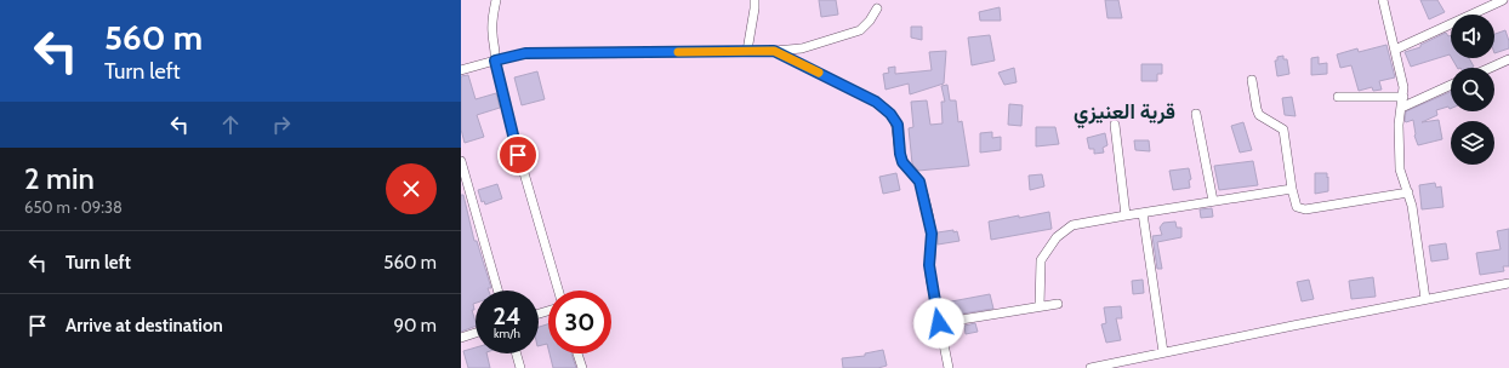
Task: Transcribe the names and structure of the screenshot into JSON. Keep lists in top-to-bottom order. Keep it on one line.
{"districts":["قرية العنيزي"],"page":{"turn":["560 m","Turn left"],"heading":["2 min","650 m · 09:38"],"list":[{"name":"Turn left","value":"560 m"},{"name":"Arrive at destination","value":"90 m"}],"speed":"24 km/h","limit":"30"}}
